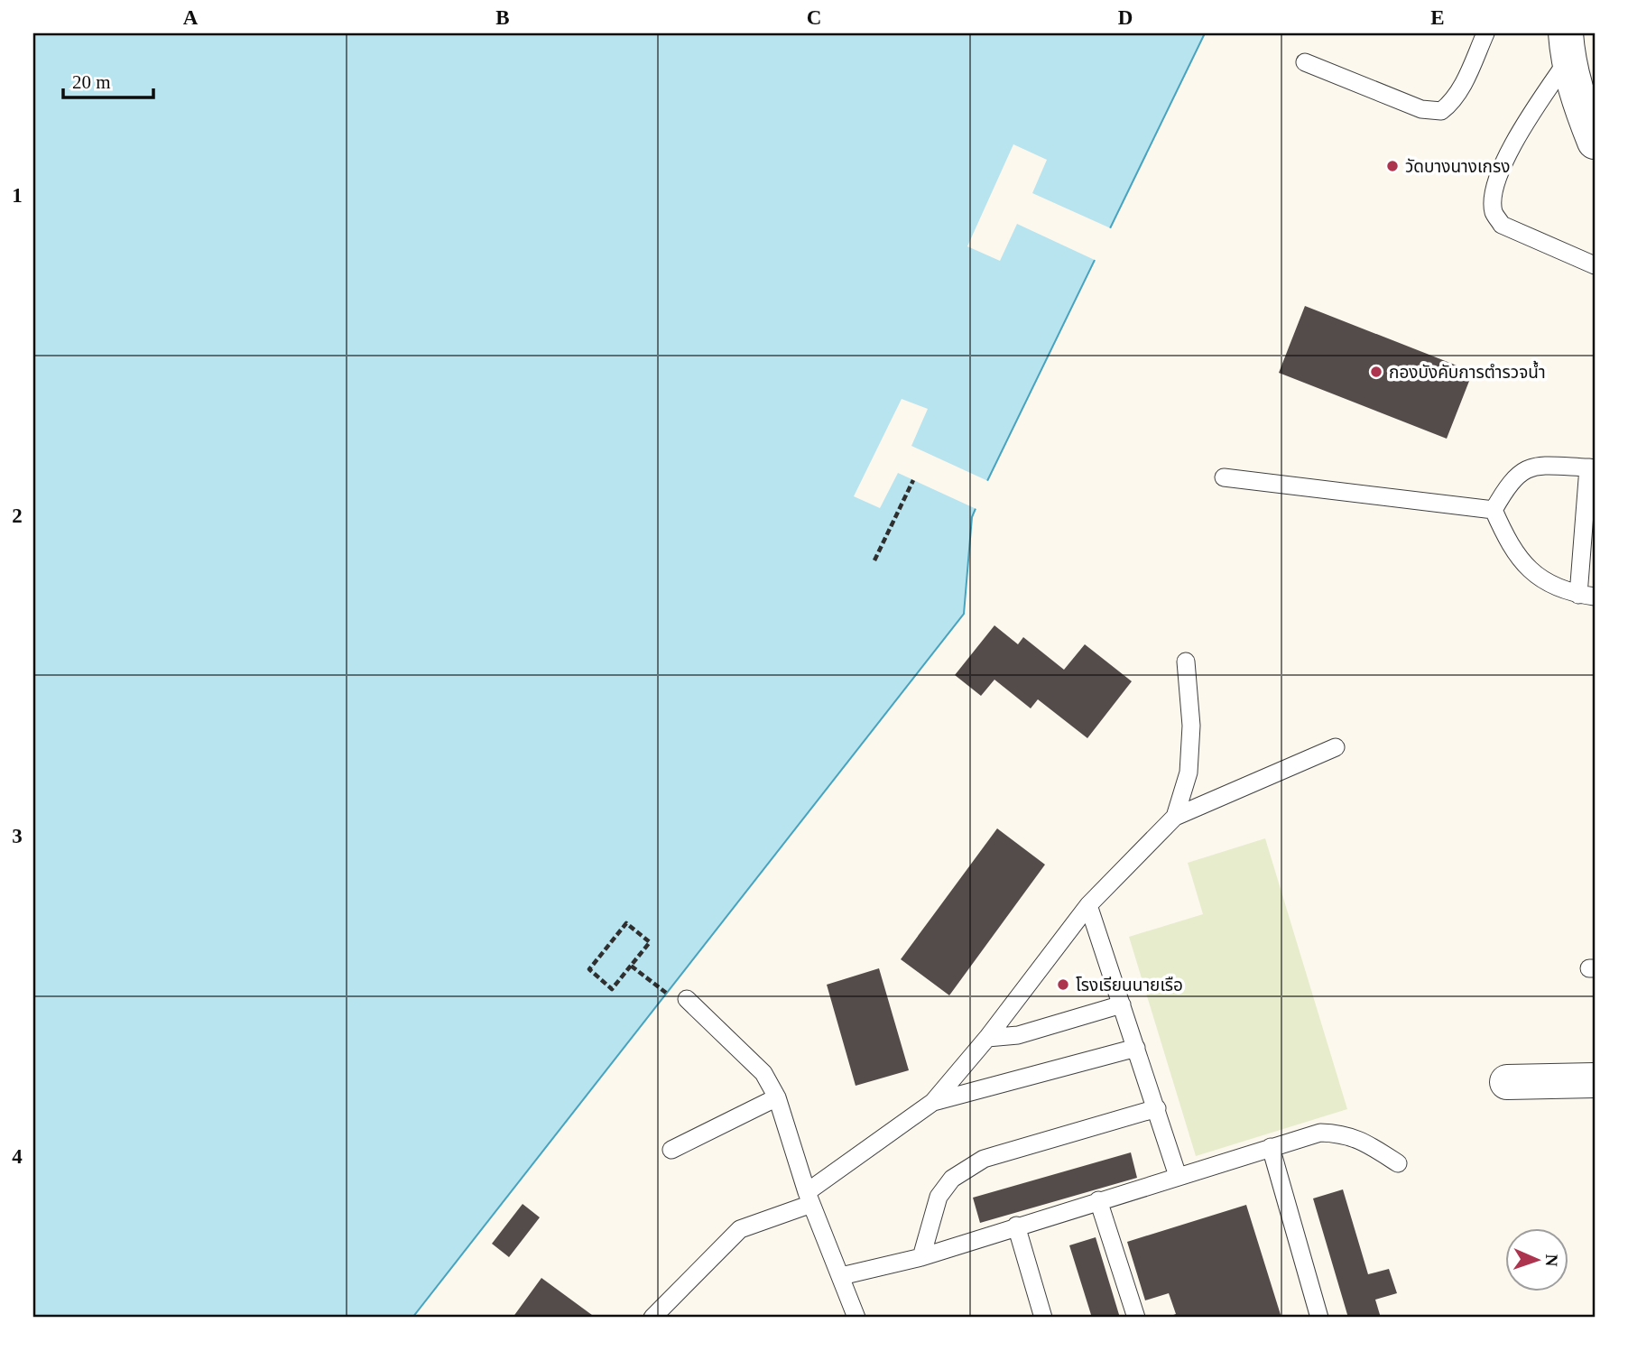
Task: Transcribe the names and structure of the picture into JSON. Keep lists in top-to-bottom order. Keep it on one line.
{"places":["วัดบางนางเกรง","กองบังคับการตำรวจน้ำ","โรงเรียนนายเรือ"],"scale_bar":"20 m","north":"right","grid":{"columns":["A","B","C","D","E"],"rows":["1","2","3","4"]}}
